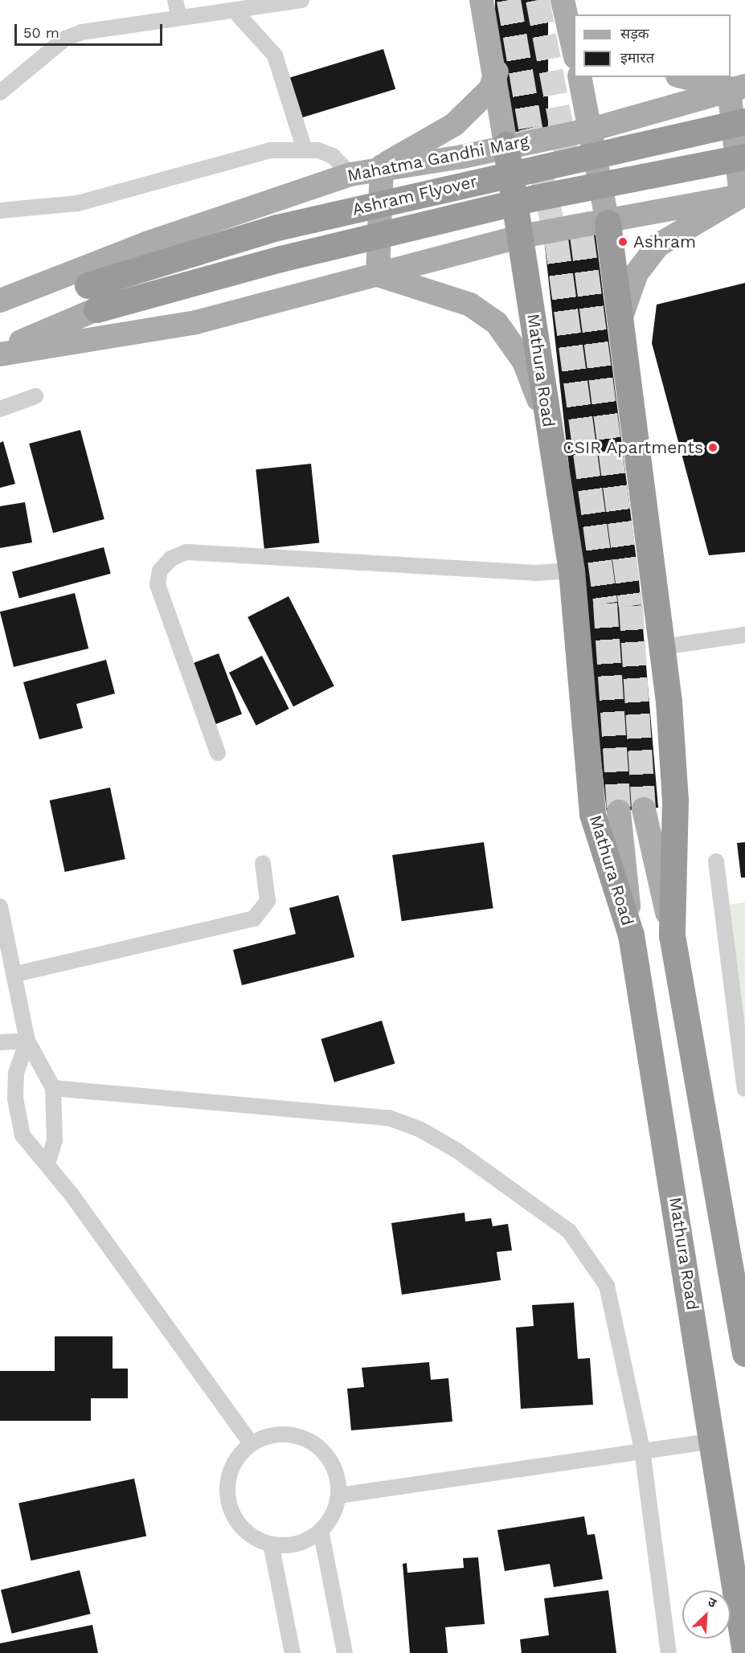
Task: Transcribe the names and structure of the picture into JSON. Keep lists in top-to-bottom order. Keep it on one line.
{"streets":{"highway":["Ashram Flyover","Mathura Road"],"main road":["Mahatma Gandhi Marg"]},"crossings":[["Mahatma Gandhi Marg","Mathura Road"]],"places":["Ashram","CSIR Apartments"],"legend":["सड़क","इमारत"],"scale_bar":"50 m","north":"top right"}
